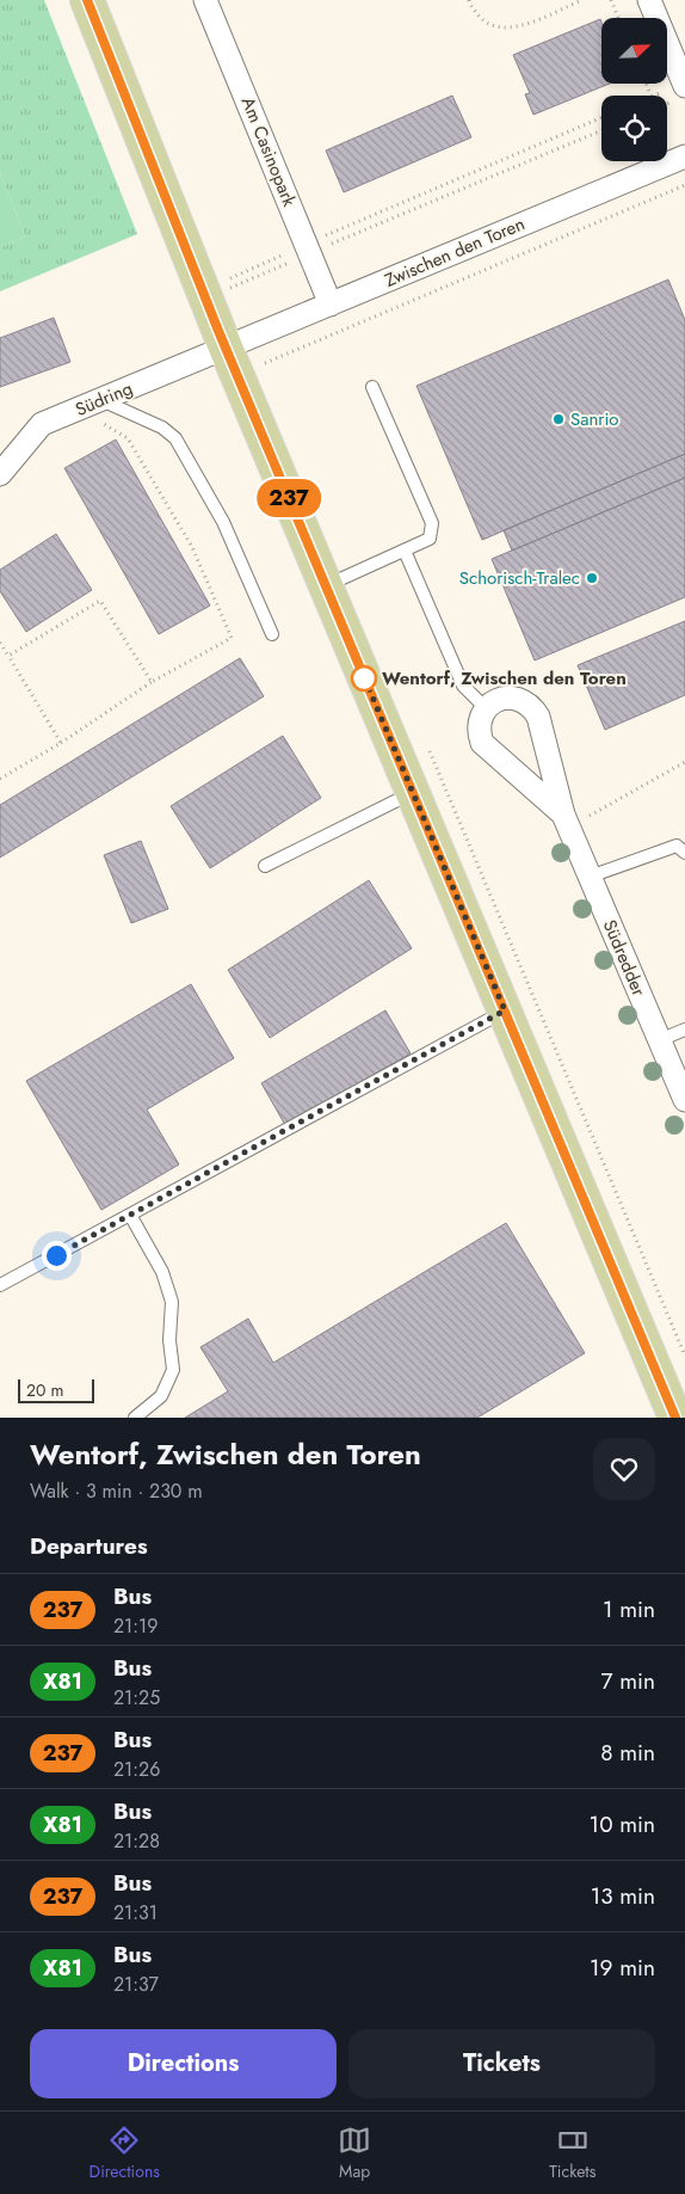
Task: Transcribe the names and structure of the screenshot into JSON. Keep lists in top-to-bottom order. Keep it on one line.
{"streets":{"street":["Am Casinopark","Zwischen den Toren","Südring","Südredder"]},"crossings":[["Am Casinopark","Zwischen den Toren"],["Zwischen den Toren","Südring"]],"places":["Sanrio","Schorisch-Tralec","Wentorf, Zwischen den Toren"],"lines":["bus line 237"],"scale_bar":"20 m","north":"top right","page":{"on_map":"237","scale":"20 m","heading":[["Wentorf, Zwischen den Toren","Walk · 3 min · 230 m"],"Departures"],"list":[{"mark":"237","name":"Bus","note":"21:19","value":"1 min"},{"mark":"X81","name":"Bus","note":"21:25","value":"7 min"},{"mark":"237","name":"Bus","note":"21:26","value":"8 min"},{"mark":"X81","name":"Bus","note":"21:28","value":"10 min"},{"mark":"237","name":"Bus","note":"21:31","value":"13 min"},{"mark":"X81","name":"Bus","note":"21:37","value":"19 min"}],"buttons":["Directions","Tickets"],"tabs":["Directions","Map","Tickets"]}}
